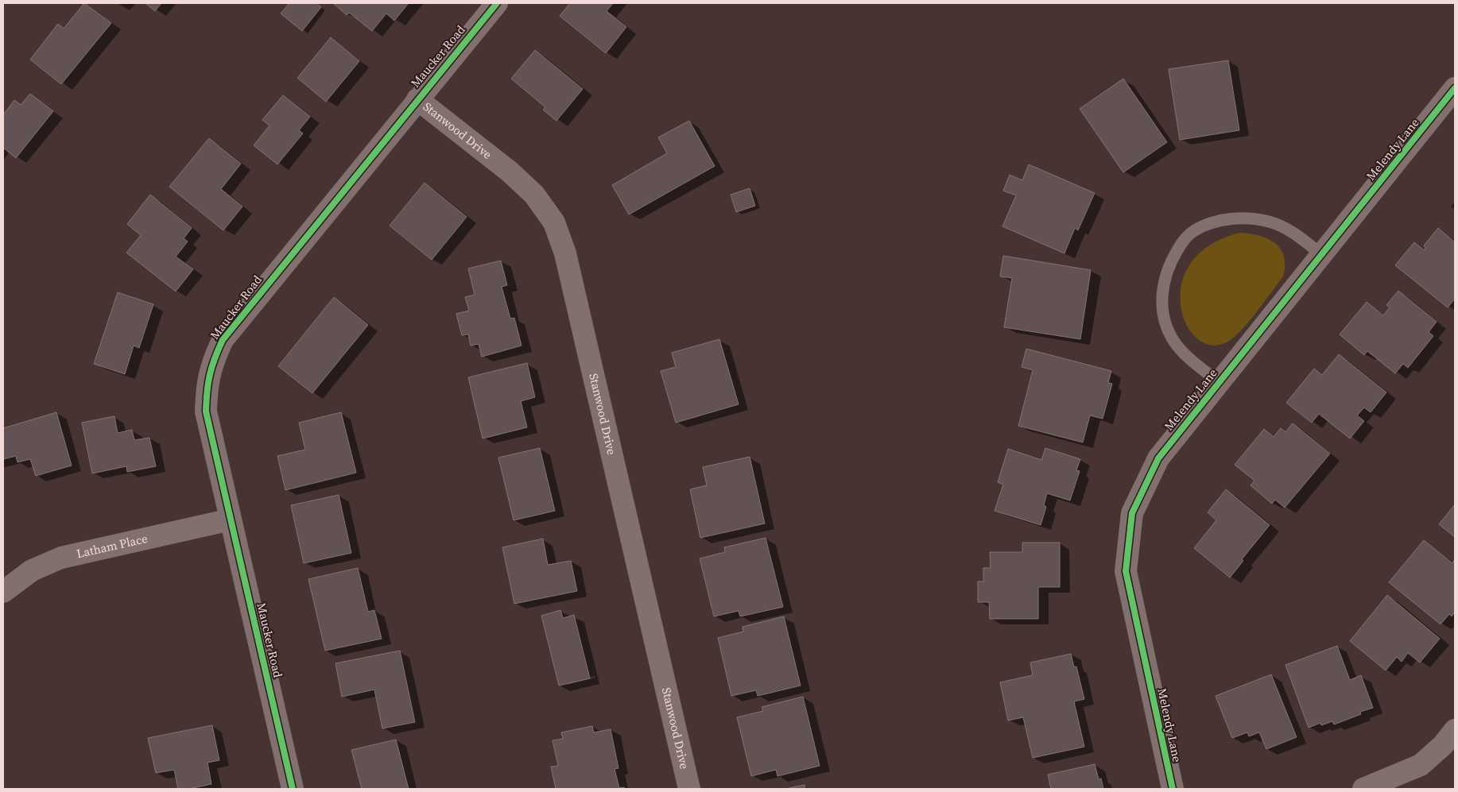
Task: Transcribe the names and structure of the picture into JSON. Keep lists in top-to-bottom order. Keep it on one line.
{"streets":{"street":["Maucker Road","Stanwood Drive","Melendy Lane","Latham Place"]},"crossings":[["Maucker Road","Stanwood Drive"],["Maucker Road","Latham Place"]]}
